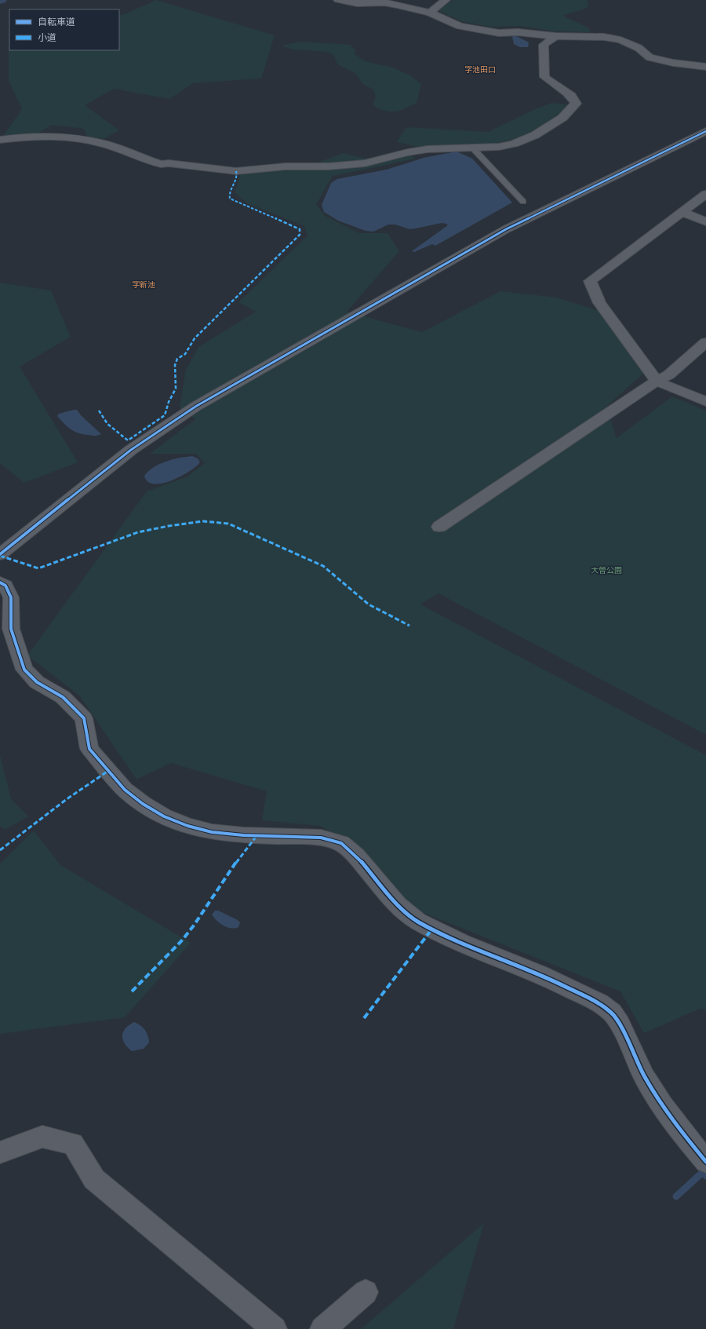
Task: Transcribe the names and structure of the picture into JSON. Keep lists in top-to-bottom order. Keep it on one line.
{"districts":["字池田口","字新池"],"parks":["大曽公園"],"legend":["自転車道","小道"]}
